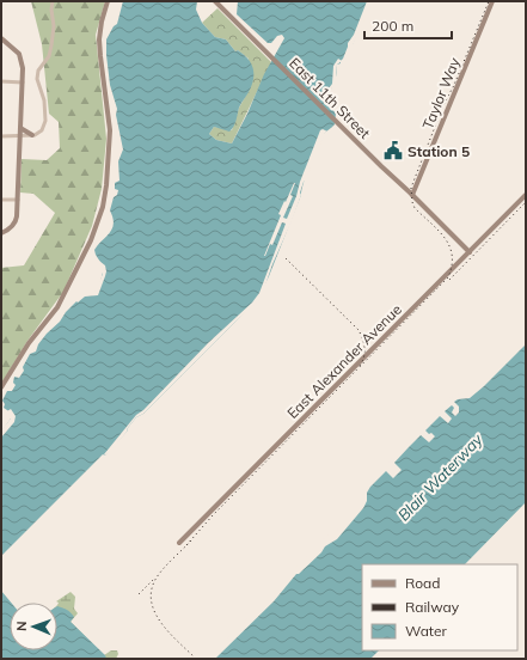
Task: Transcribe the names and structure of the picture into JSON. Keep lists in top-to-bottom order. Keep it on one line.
{"streets":{"street":["Taylor Way","East 11th Street","East Alexander Avenue"]},"crossings":[["Taylor Way","East 11th Street"],["East 11th Street","East Alexander Avenue"]],"water":["Blair Waterway"],"places":{"public building":["Station 5"]},"legend":["Road","Railway","Water"],"scale_bar":"200 m","north":"left"}
